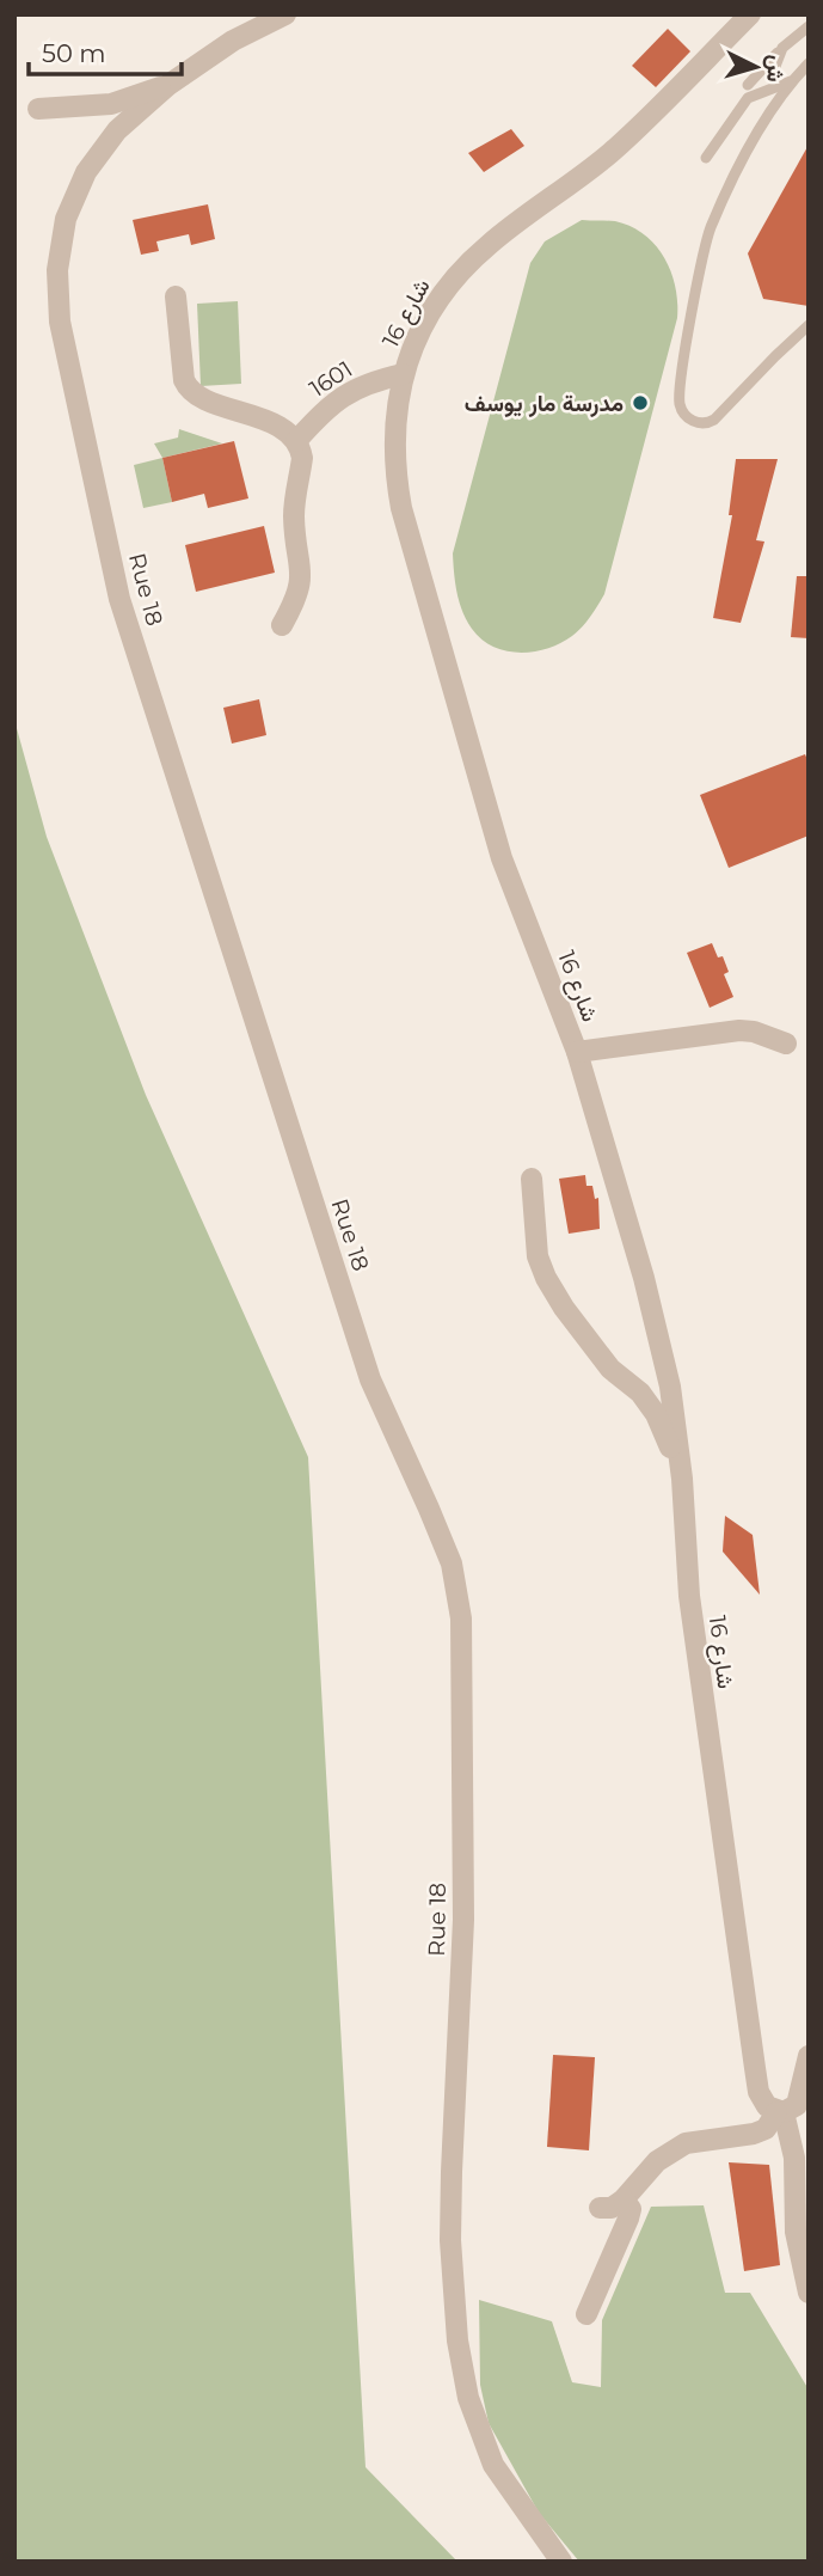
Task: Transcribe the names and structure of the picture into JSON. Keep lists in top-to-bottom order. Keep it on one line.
{"streets":{"street":["شارع 16","1601","Rue 18"]},"crossings":[["شارع 16","1601"]],"places":["مدرسة مار يوسف"],"scale_bar":"50 m","north":"right"}
